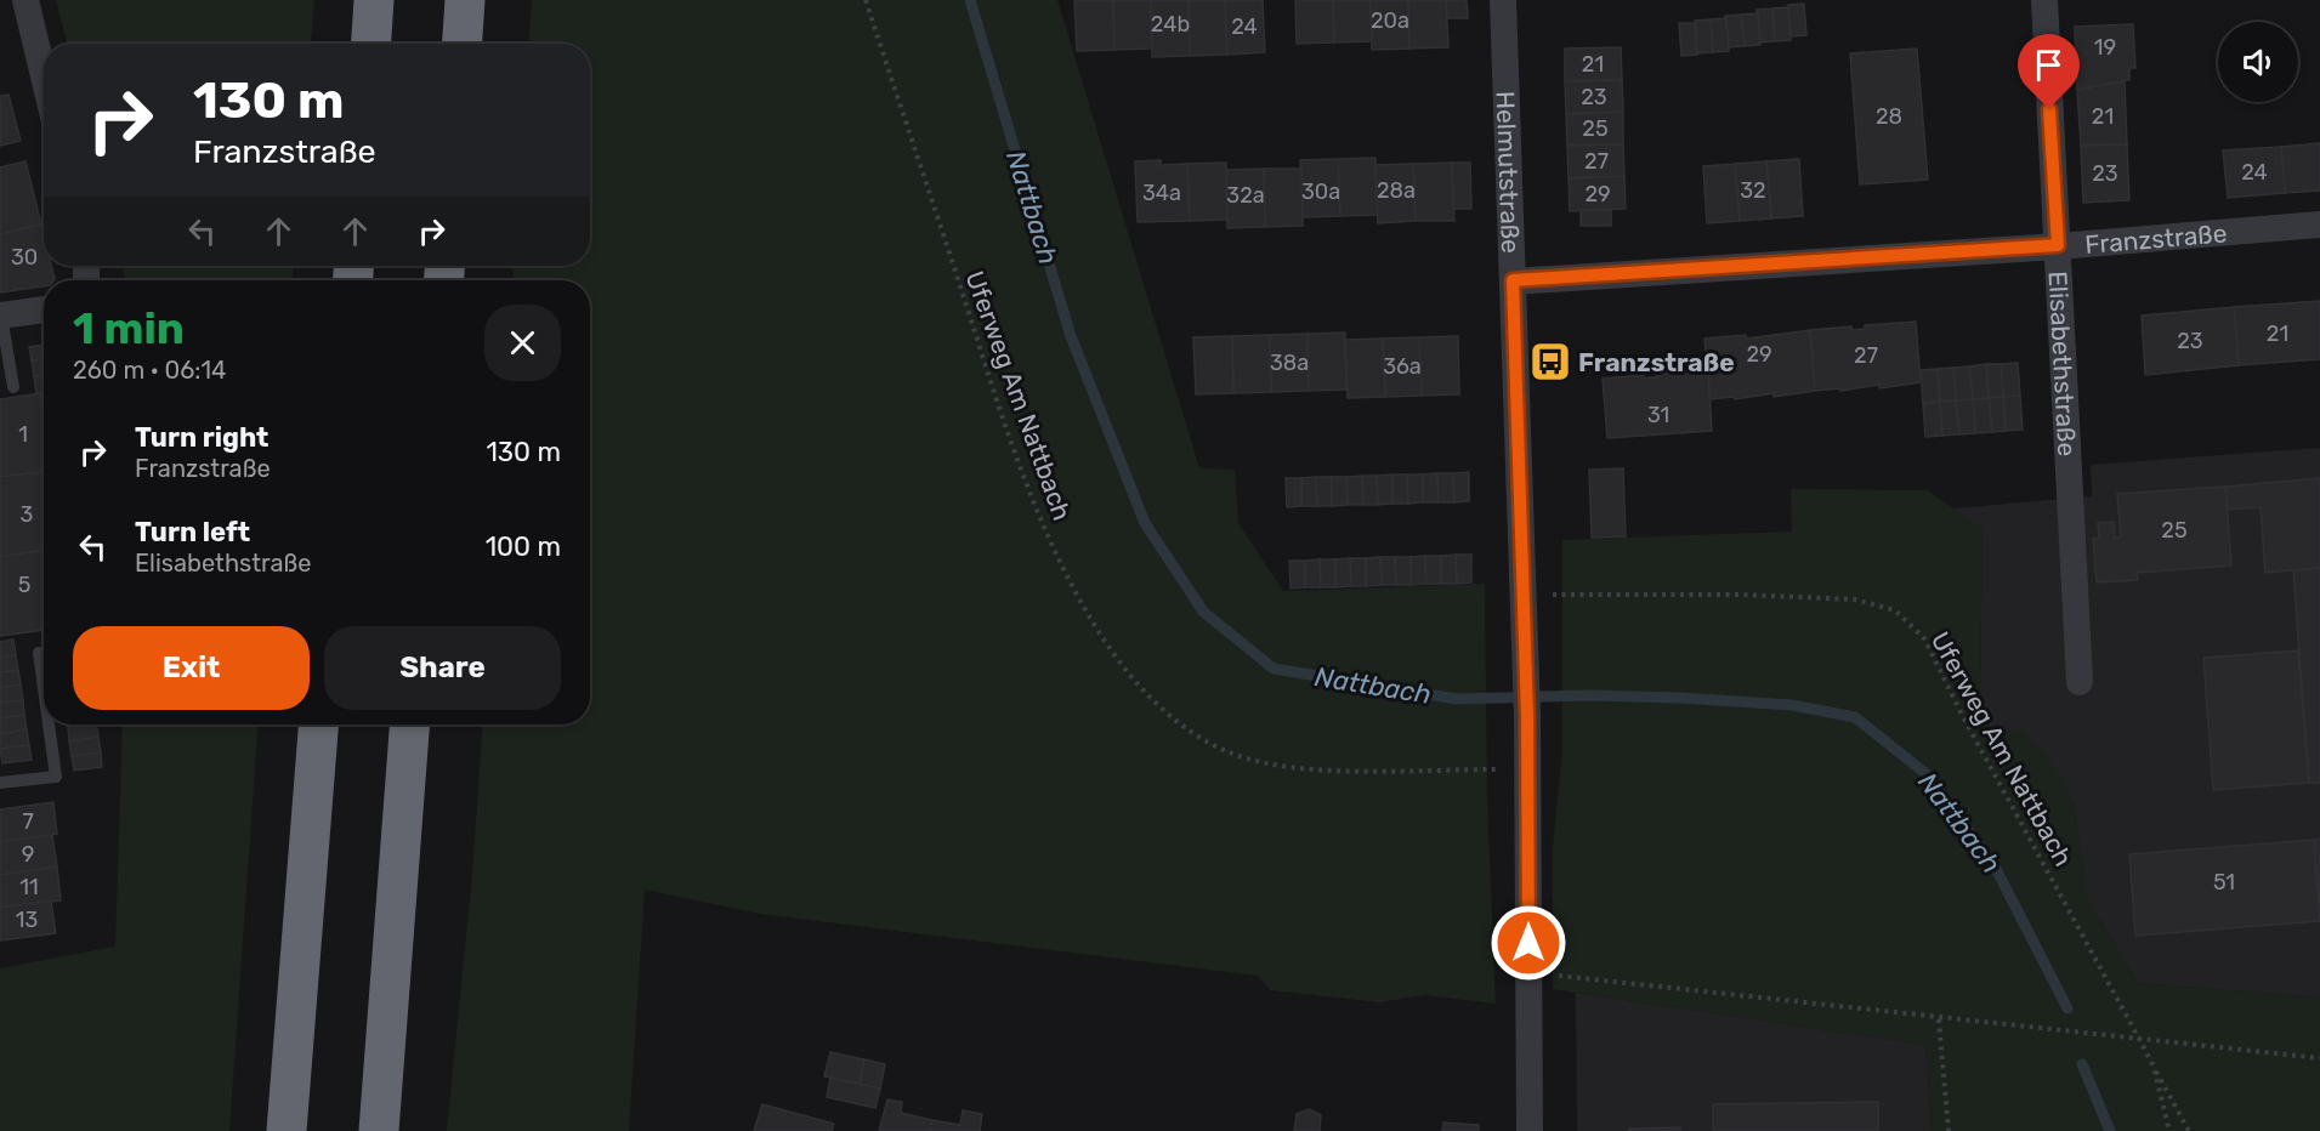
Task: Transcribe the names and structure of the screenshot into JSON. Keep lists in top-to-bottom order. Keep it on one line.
{"streets":{"street":["Helmutstraße","Franzstraße","Elisabethstraße"],"path":["Uferweg Am Nattbach"]},"crossings":[["Helmutstraße","Franzstraße"],["Helmutstraße","Uferweg Am Nattbach"],["Franzstraße","Elisabethstraße"]],"water":["Nattbach"],"places":{"bus stop":["Franzstraße"]},"house_numbers":["20a","24b","24","19","21","23","28","21","25","27","24","23","28a","32","30a","34a","29","32a","30","21","23","29","27","38a","36a","31","1","3","25","5","7","9","51","11","13"],"page":{"turn":["130 m","Franzstraße"],"heading":["1 min","260 m · 06:14"],"list":[{"name":"Turn right","note":"Franzstraße","value":"130 m"},{"name":"Turn left","note":"Elisabethstraße","value":"100 m"}],"buttons":["Exit","Share"]}}
